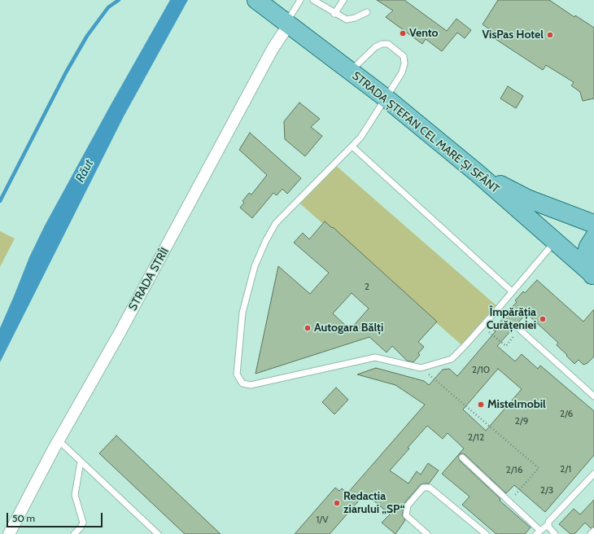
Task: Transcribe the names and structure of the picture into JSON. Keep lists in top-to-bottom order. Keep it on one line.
{"streets":{"main road":["STRADA ȘTEFAN CEL MARE ȘI SFÂNT"],"street":["STRADA STRÎI"]},"crossings":[["STRADA ȘTEFAN CEL MARE ȘI SFÂNT","STRADA STRÎI"]],"water":["Răut"],"places":["Vento","VisPas Hotel","Împărăția Curățeniei","Autogara Bălți","Mistelmobil","Redactia ziarului „SP“"],"house_numbers":["2","2/10","2/6","2/9","2/12","2/1","2/16","2/3","1/V"],"scale_bar":"50 m"}
